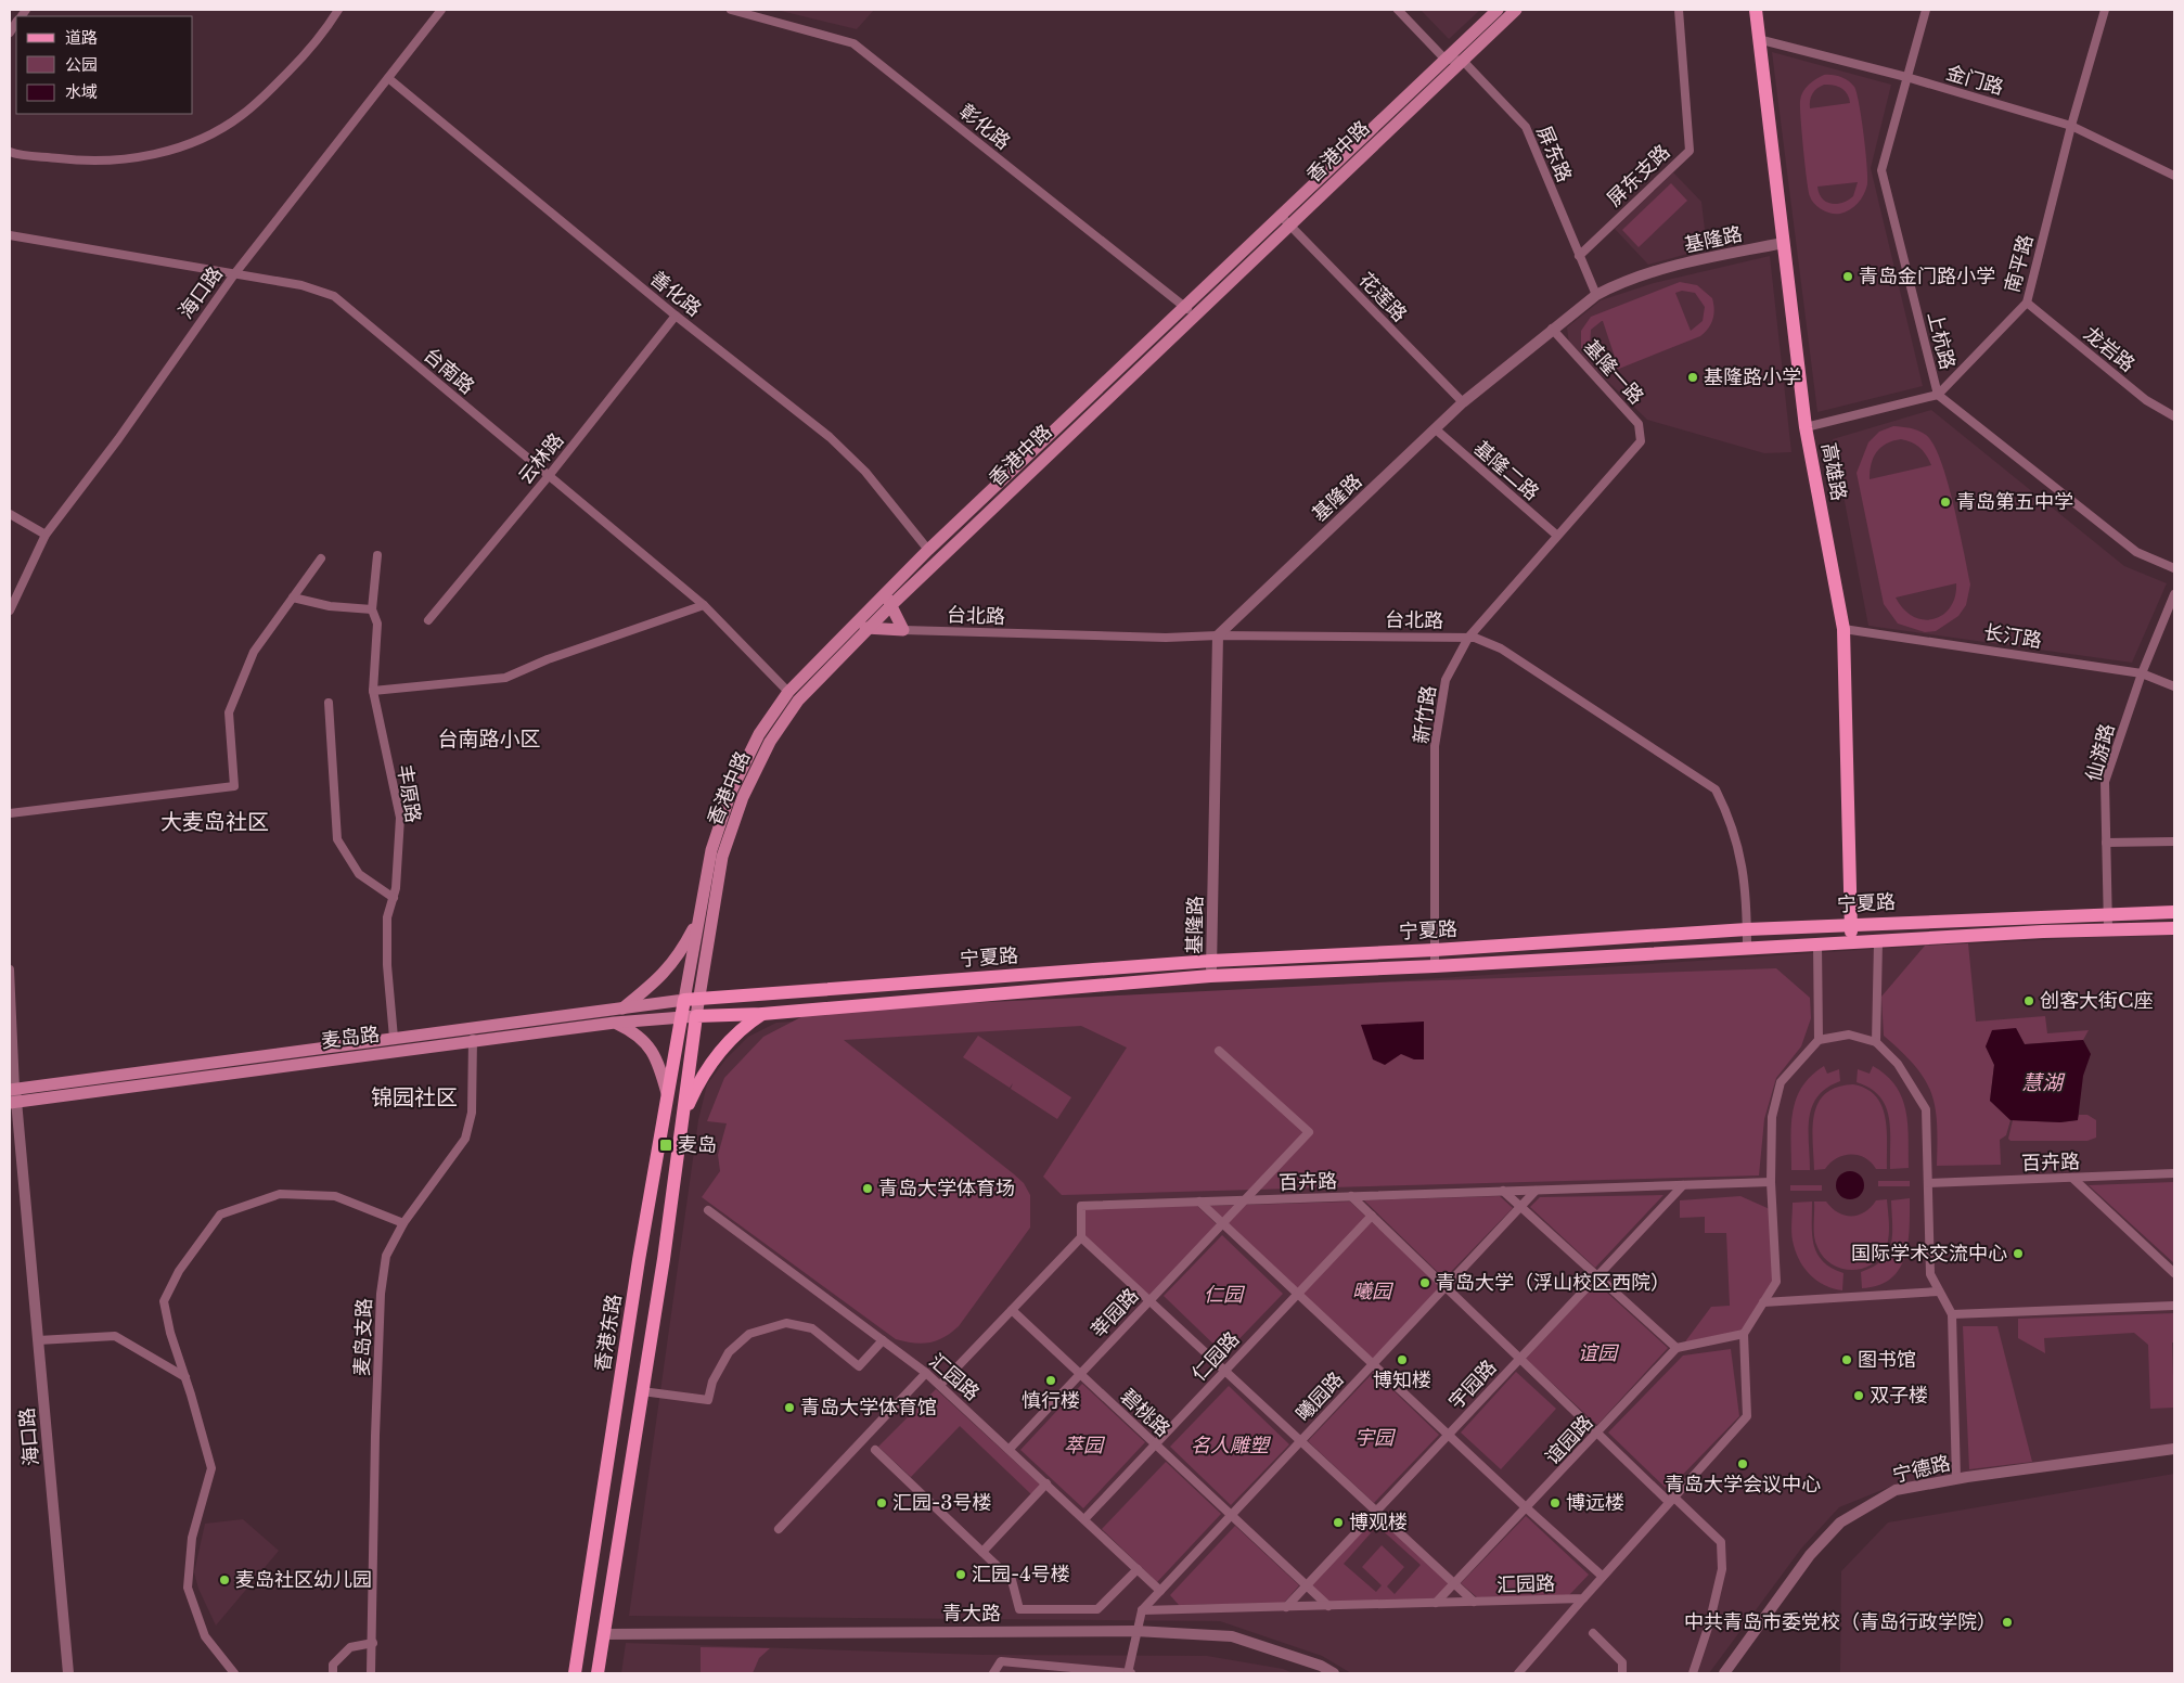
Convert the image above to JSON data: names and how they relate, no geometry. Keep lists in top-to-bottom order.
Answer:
{
  "streets": {
    "main road": [
      "香港中路",
      "高雄路",
      "宁夏路",
      "麦岛路",
      "香港东路"
    ],
    "street": [
      "金门路",
      "彰化路",
      "屏东路",
      "屏东支路",
      "基隆路",
      "南平路",
      "海口路",
      "善化路",
      "花莲路",
      "上杭路",
      "龙岩路",
      "台南路",
      "基隆一路",
      "云林路",
      "基隆二路",
      "台北路",
      "长汀路",
      "新竹路",
      "仙游路",
      "丰原路",
      "百卉路",
      "麦岛支路",
      "仁园路",
      "汇园路",
      "宇园路",
      "曦园路",
      "碧桃路",
      "谊园路",
      "宁德路",
      "青大路"
    ]
  },
  "crossings": [
    ["金门路", "南平路"],
    ["金门路", "上杭路"],
    ["金门路", "高雄路"],
    ["彰化路", "香港中路"],
    ["香港中路", "屏东路"],
    ["香港中路", "善化路"],
    ["香港中路", "花莲路"],
    ["香港中路", "台南路"],
    ["香港中路", "宁夏路"],
    ["香港中路", "麦岛路"],
    ["香港中路", "香港东路"],
    ["屏东路", "屏东支路"],
    ["屏东路", "基隆路"],
    ["基隆路", "花莲路"],
    ["基隆路", "基隆一路"],
    ["基隆路", "基隆二路"],
    ["基隆路", "高雄路"],
    ["基隆路", "台北路"],
    ["基隆路", "宁夏路"],
    ["南平路", "上杭路"],
    ["南平路", "龙岩路"],
    ["海口路", "善化路"],
    ["海口路", "台南路"],
    ["海口路", "麦岛路"],
    ["善化路", "云林路"],
    ["台南路", "云林路"],
    ["基隆一路", "新竹路"],
    ["基隆二路", "新竹路"],
    ["高雄路", "长汀路"],
    ["高雄路", "宁夏路"],
    ["台北路", "新竹路"],
    ["台北路", "宁夏路"],
    ["长汀路", "仙游路"],
    ["新竹路", "宁夏路"],
    ["仙游路", "宁夏路"],
    ["丰原路", "麦岛路"],
    ["宁夏路", "麦岛路"],
    ["宁夏路", "香港东路"],
    ["麦岛路", "香港东路"],
    ["麦岛路", "麦岛支路"],
    ["百卉路", "宇园路"],
    ["百卉路", "曦园路"],
    ["仁园路", "汇园路"],
    ["仁园路", "碧桃路"],
    ["汇园路", "宇园路"],
    ["汇园路", "曦园路"],
    ["汇园路", "碧桃路"],
    ["汇园路", "谊园路"],
    ["宇园路", "碧桃路"],
    ["曦园路", "碧桃路"],
    ["曦园路", "青大路"]
  ],
  "districts": ["台南路小区", "大麦岛社区", "锦园社区"],
  "water": ["慧湖"],
  "parks": [
    "曦园",
    "仁园",
    "谊园",
    "宇园",
    "萃园",
    "名人雕塑"
  ],
  "places": {
    "other": [
      "青岛金门路小学",
      "基隆路小学",
      "青岛第五中学",
      "创客大街C座",
      "青岛大学体育场",
      "国际学术交流中心",
      "青岛大学（浮山校区西院）",
      "博知楼",
      "图书馆",
      "慎行楼",
      "双子楼",
      "青岛大学体育馆",
      "青岛大学会议中心",
      "汇园-3号楼",
      "博远楼",
      "博观楼",
      "汇园-4号楼",
      "麦岛社区幼儿园",
      "中共青岛市委党校（青岛行政学院）"
    ],
    "transit": ["麦岛"]
  },
  "legend": ["道路", "公园", "水域"]
}
